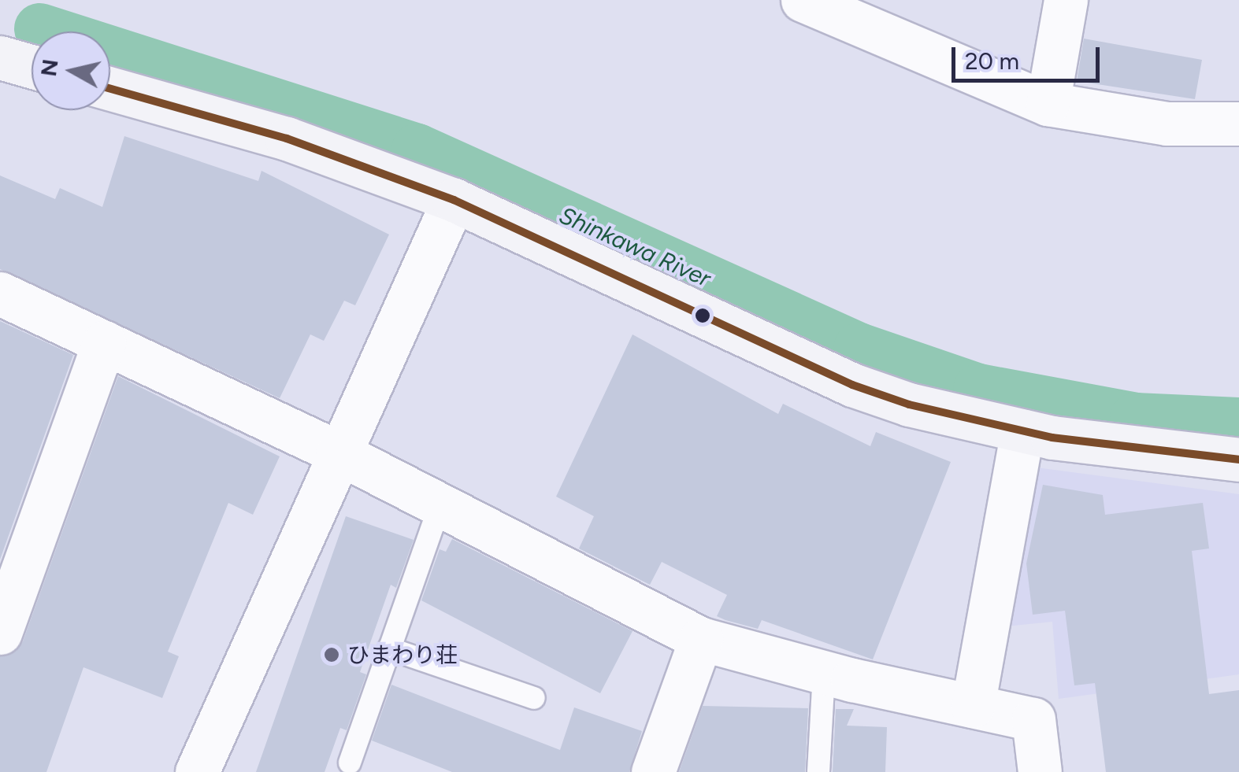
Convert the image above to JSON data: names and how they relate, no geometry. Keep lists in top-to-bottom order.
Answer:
{
  "water": ["Shinkawa River"],
  "places": ["ひまわり荘"],
  "scale_bar": "20 m",
  "north": "left"
}
